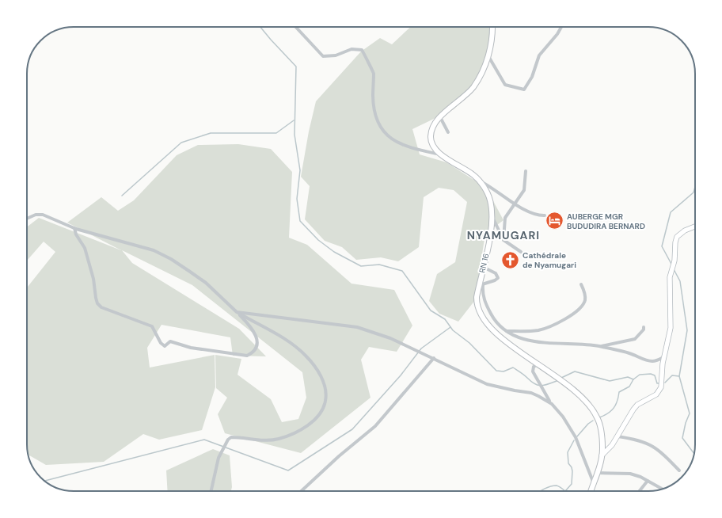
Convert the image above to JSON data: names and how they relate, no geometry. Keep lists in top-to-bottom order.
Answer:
{
  "streets": {
    "main road": ["RN 16"]
  },
  "districts": ["NYAMUGARI"],
  "places": {
    "hotel": ["AUBERGE MGR BUDUDIRA BERNARD"],
    "church": ["Cathédrale de Nyamugari"]
  }
}
